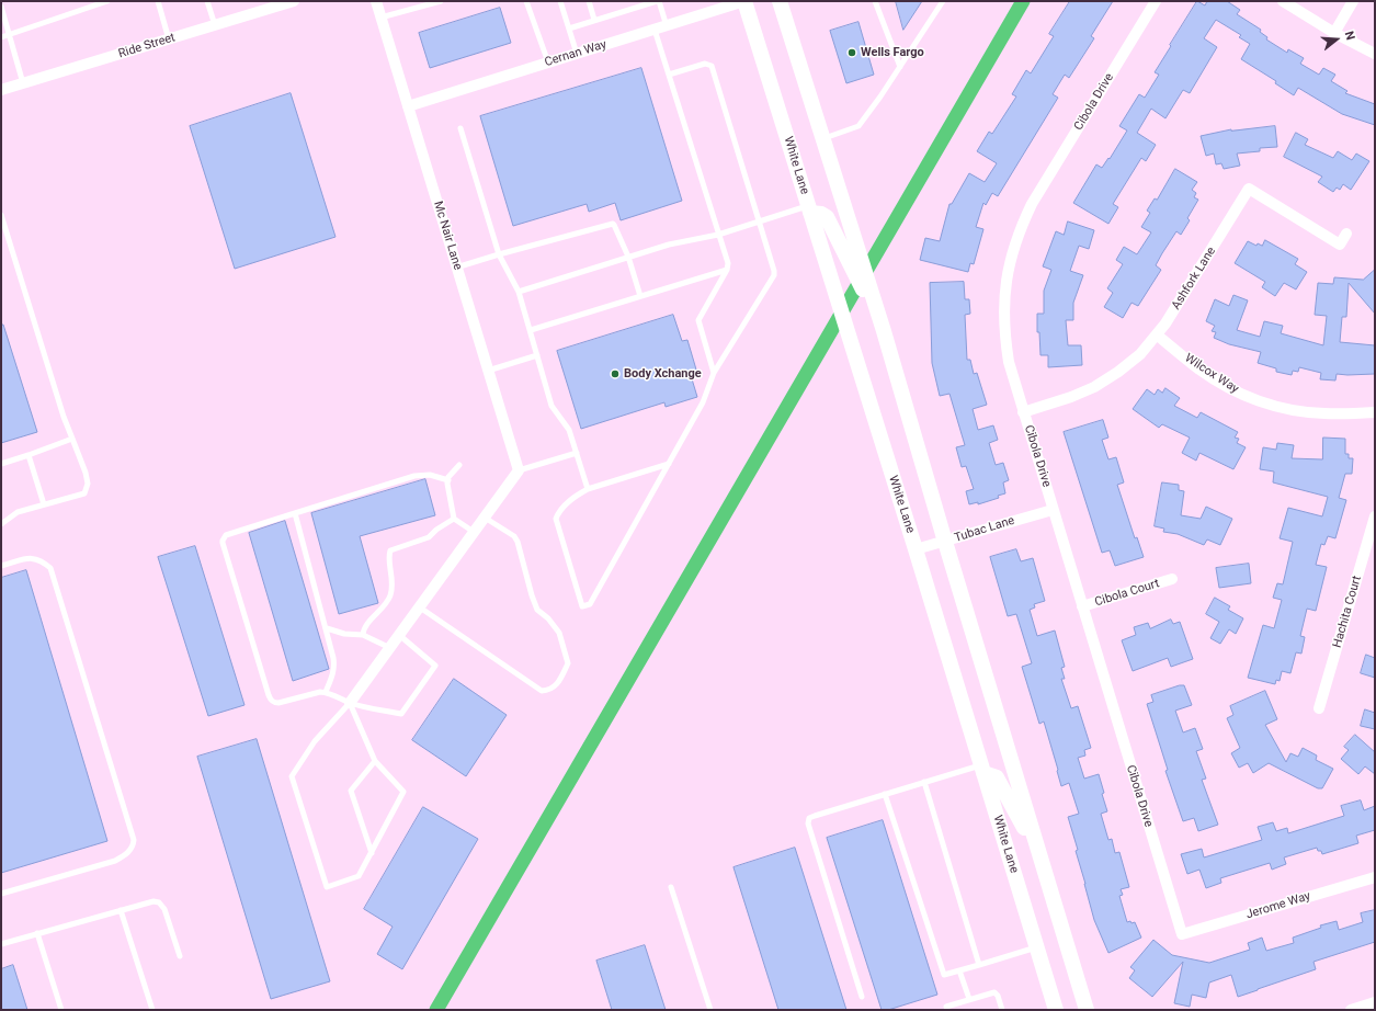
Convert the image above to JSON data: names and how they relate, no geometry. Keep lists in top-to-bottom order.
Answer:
{
  "streets": {
    "main road": ["White Lane"],
    "street": [
      "Ride Street",
      "Cernan Way",
      "Cibola Drive",
      "Mc Nair Lane",
      "Ashfork Lane",
      "Wilcox Way",
      "Tubac Lane",
      "Cibola Court",
      "Hachita Court",
      "Jerome Way"
    ]
  },
  "crossings": [
    ["Cernan Way", "White Lane"],
    ["Cernan Way", "Mc Nair Lane"],
    ["Cibola Drive", "Ashfork Lane"],
    ["Cibola Drive", "Tubac Lane"],
    ["Cibola Drive", "Cibola Court"],
    ["Cibola Drive", "Jerome Way"],
    ["White Lane", "Tubac Lane"],
    ["Ashfork Lane", "Wilcox Way"]
  ],
  "places": ["Wells Fargo", "Body Xchange"],
  "north": "right"
}
